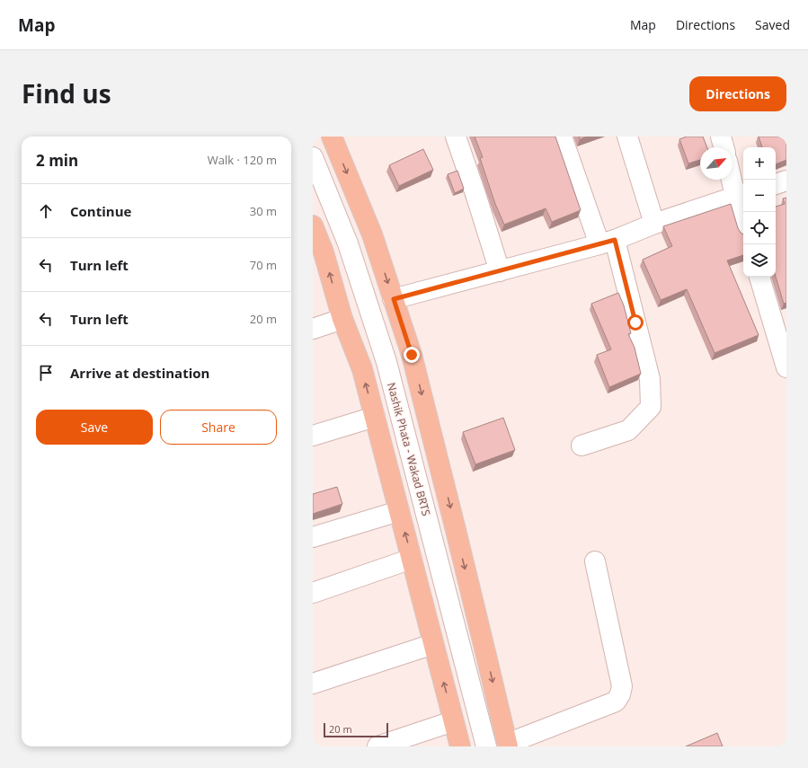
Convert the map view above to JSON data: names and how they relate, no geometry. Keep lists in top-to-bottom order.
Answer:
{
  "streets": {
    "street": ["Nashik Phata - Wakad BRTS"]
  },
  "scale_bar": "20 m",
  "north": "top right",
  "page": {
    "header": "Map",
    "nav": ["Map", "Directions", "Saved"],
    "title": "Find us",
    "buttons": [
      "Directions",
      ["Save", "Share"]
    ],
    "heading": ["2 min", "Walk · 120 m"],
    "map_buttons": ["+", "−"],
    "list": [
      ["Continue", "30 m"],
      ["Turn left", "70 m"],
      ["Turn left", "20 m"],
      "Arrive at destination"
    ],
    "scale": "20 m"
  }
}
